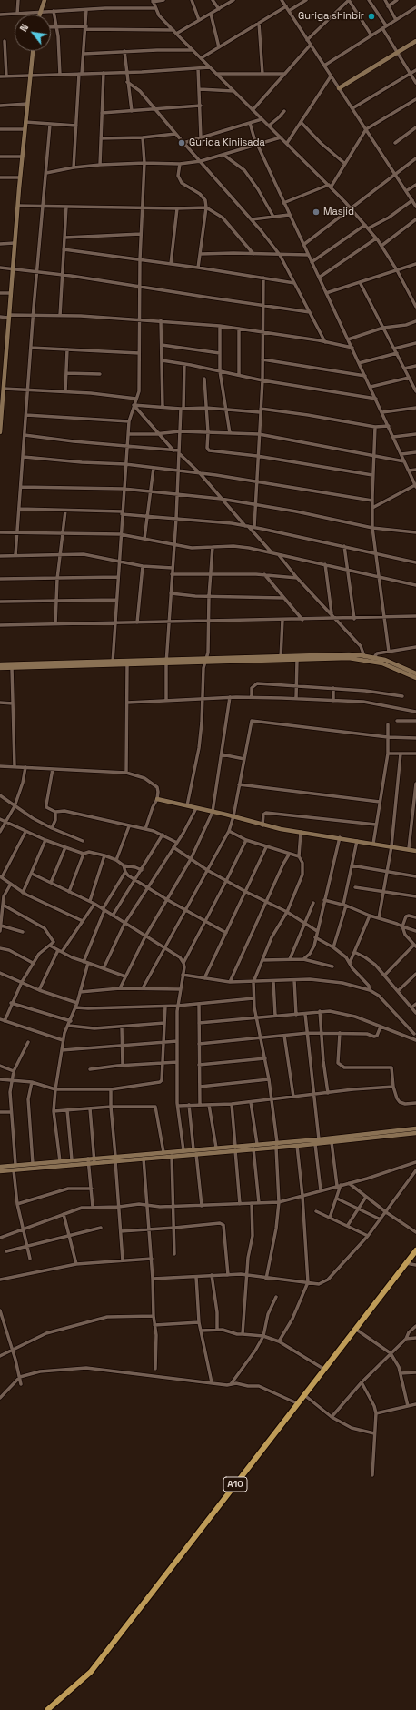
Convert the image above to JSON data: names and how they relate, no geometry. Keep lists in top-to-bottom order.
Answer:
{
  "streets": {
    "highway": ["A10"]
  },
  "places": ["Guriga shinbir", "Guriga Kiniisada", "Masjid"],
  "north": "top left"
}
